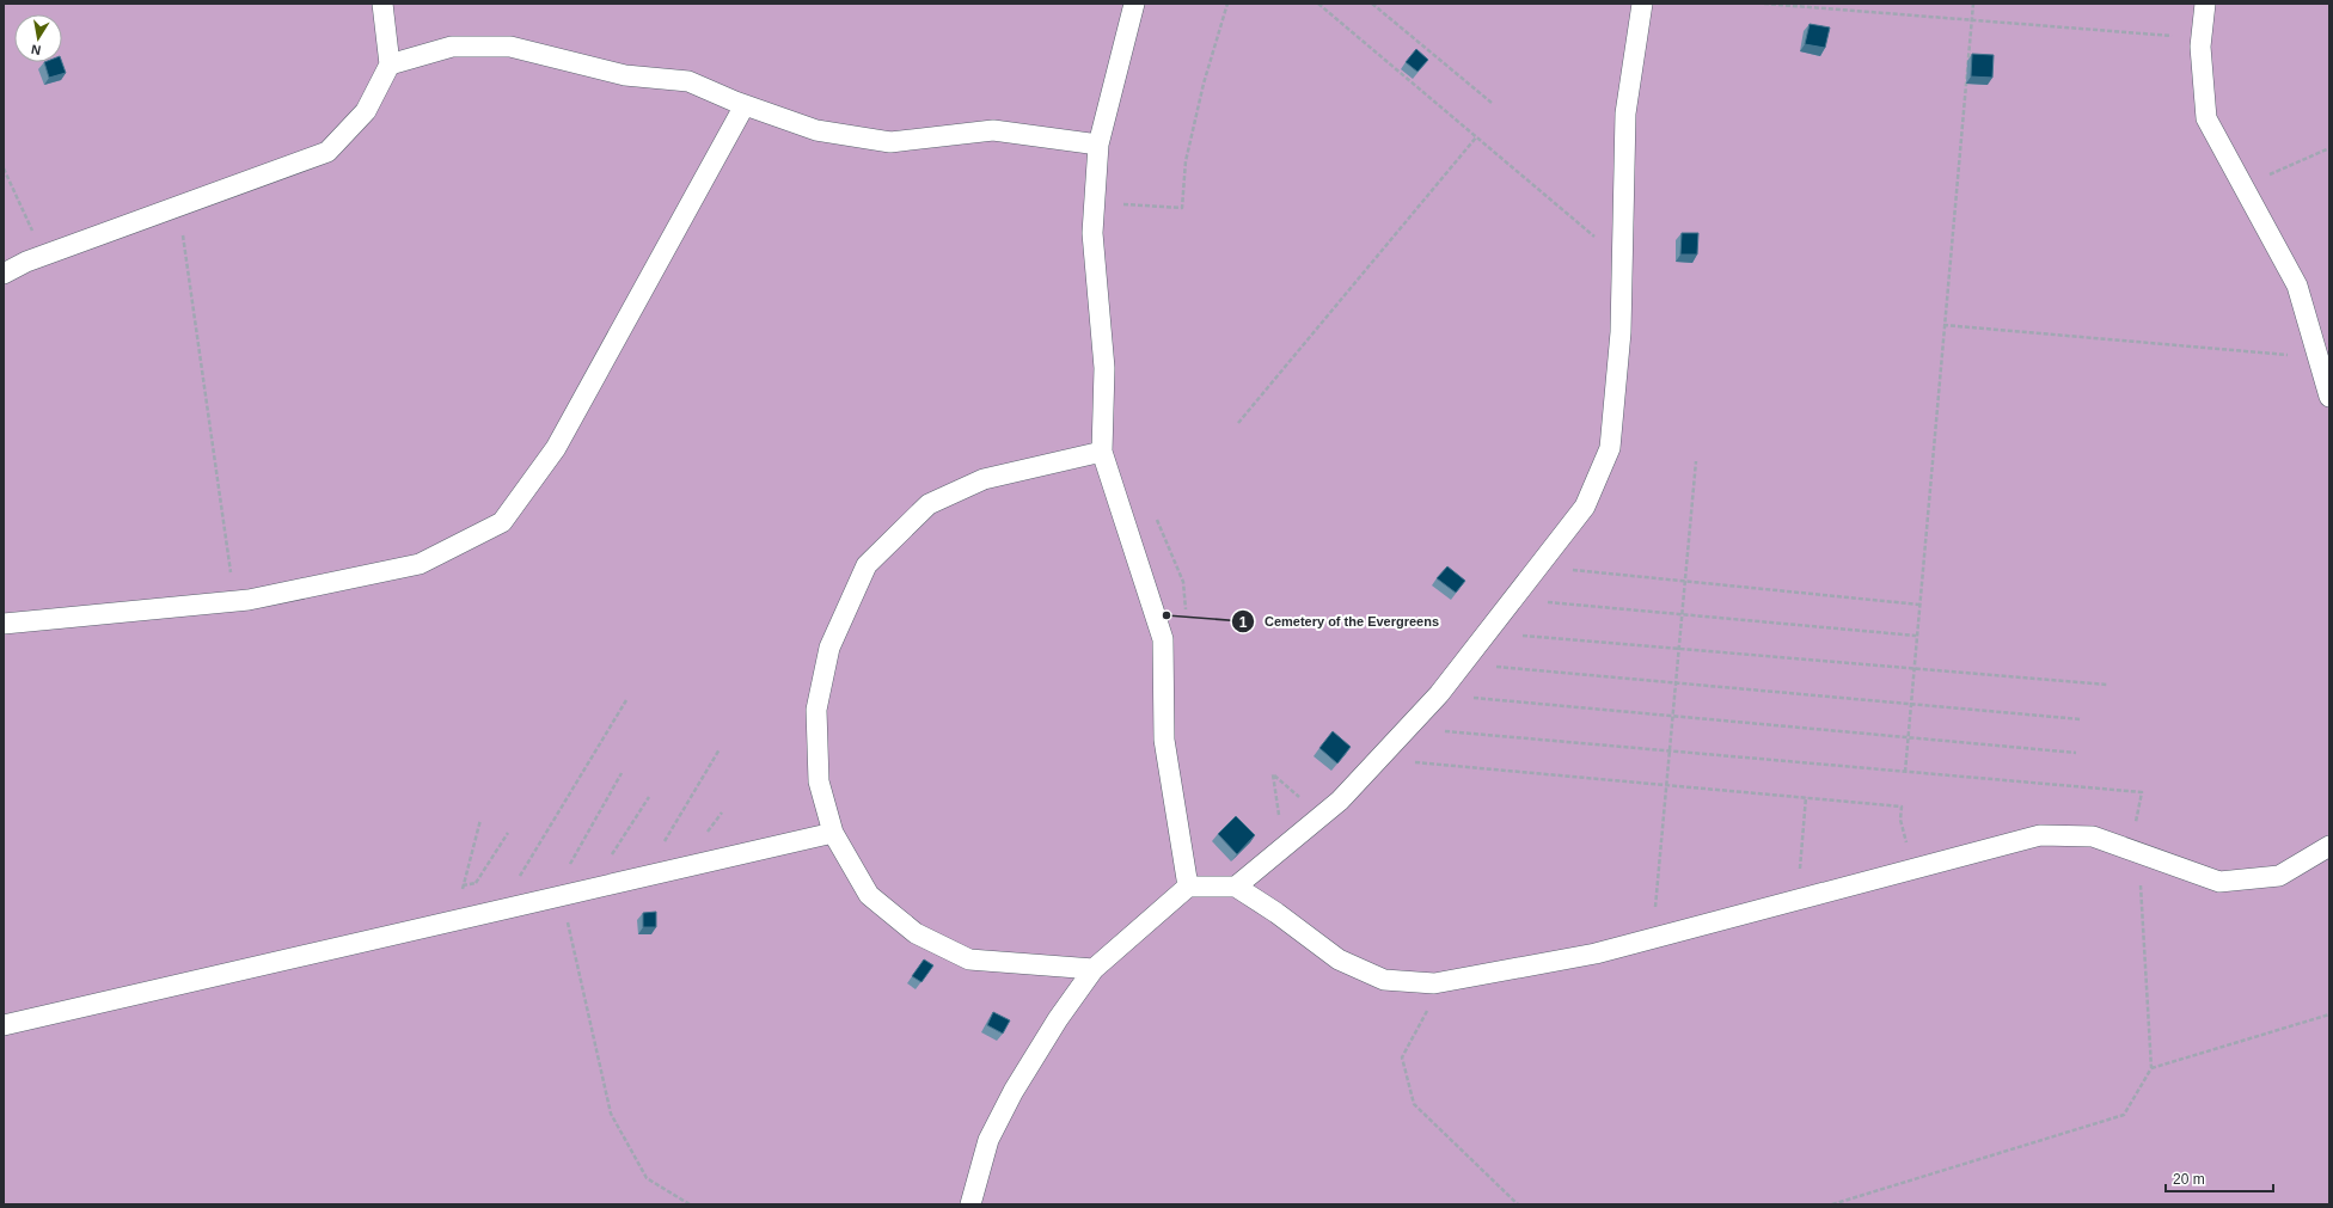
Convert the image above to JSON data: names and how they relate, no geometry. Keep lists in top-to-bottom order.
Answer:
{
  "places": ["Cemetery of the Evergreens"],
  "scale_bar": "20 m",
  "north": "bottom"
}
